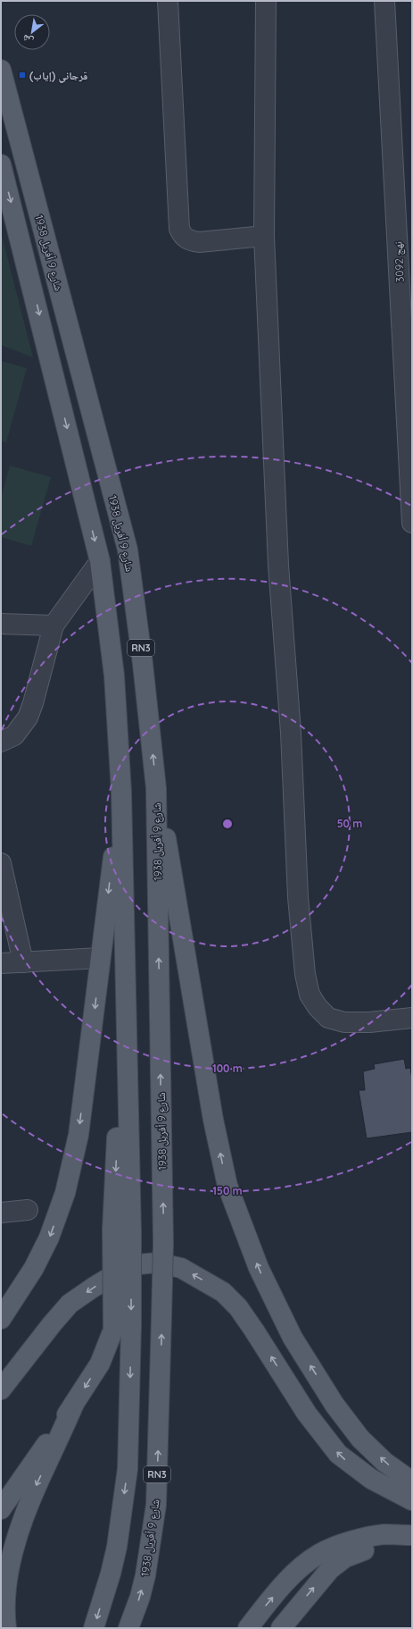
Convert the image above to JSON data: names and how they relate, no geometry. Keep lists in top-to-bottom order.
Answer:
{
  "streets": {
    "main road": ["شارع 9 أفريل 1938", "RN3"],
    "street": ["نهج 3092"]
  },
  "places": {
    "transit": ["قرجاني (إياب)"]
  },
  "north": "bottom left",
  "rings": ["50 m", "100 m", "150 m"]
}
